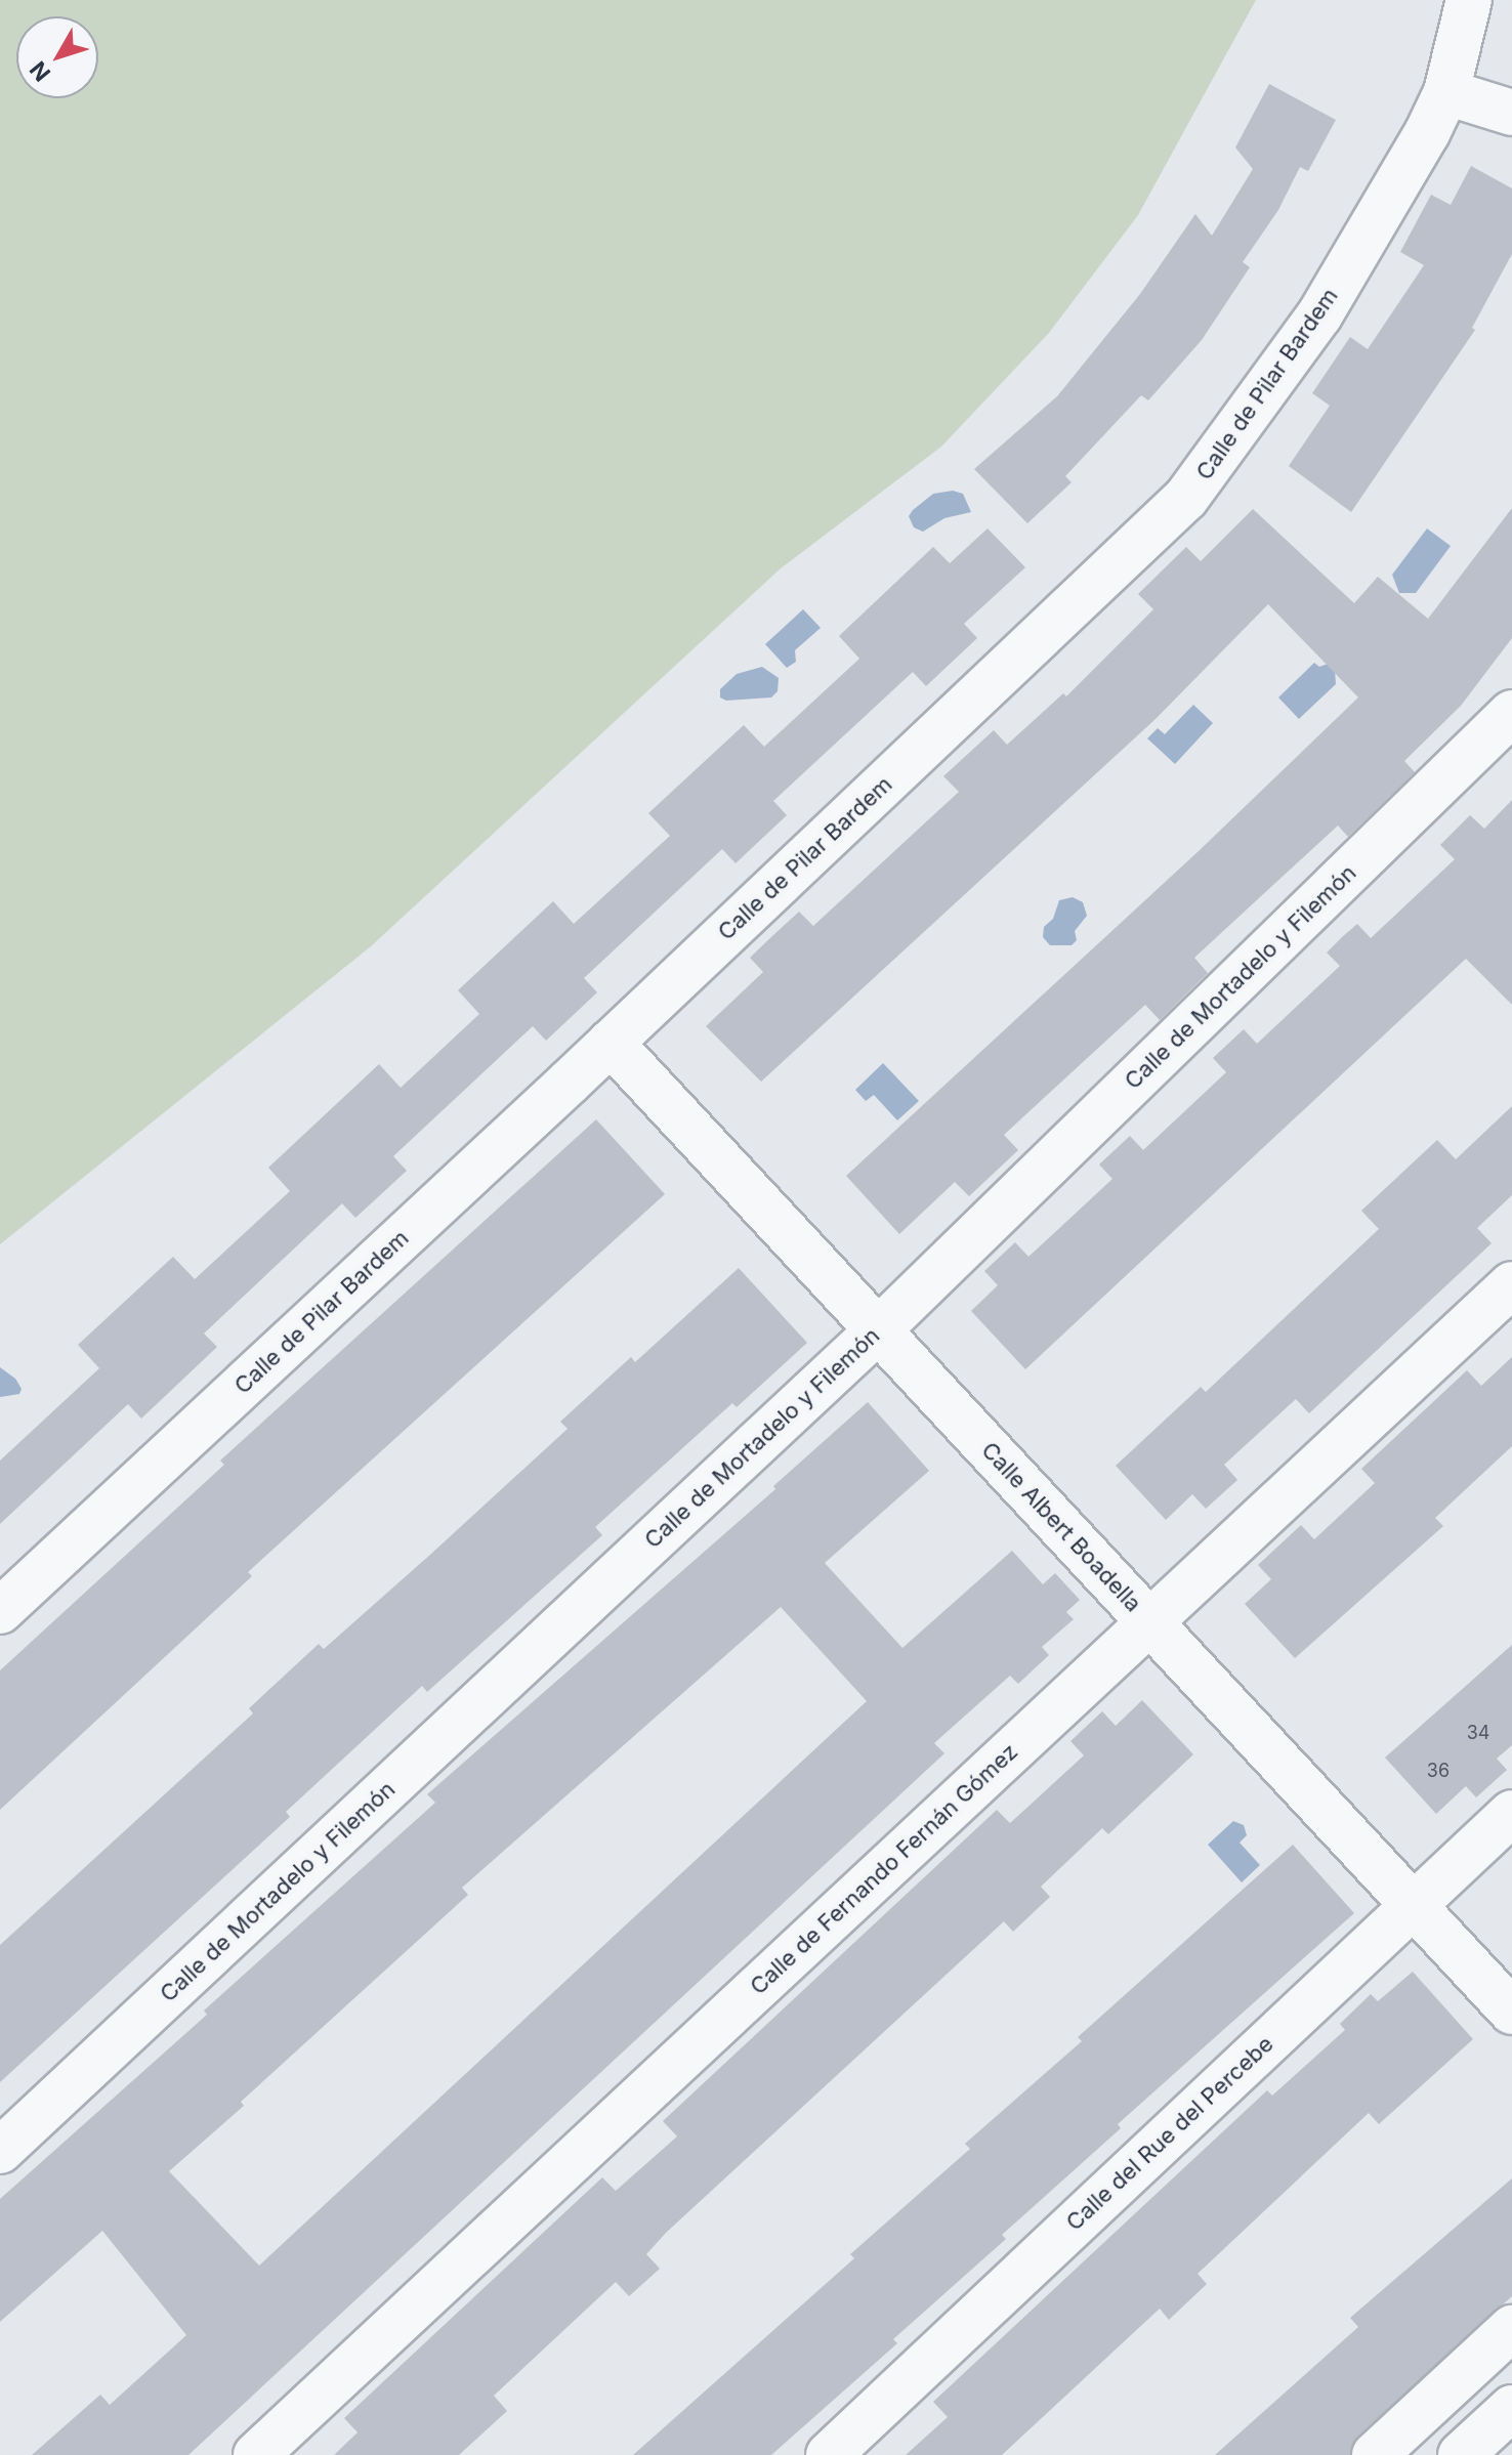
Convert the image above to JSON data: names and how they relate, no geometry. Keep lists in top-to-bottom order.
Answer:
{
  "streets": {
    "street": [
      "Calle de Pilar Bardem",
      "Calle de Mortadelo y Filemón",
      "Calle Albert Boadella",
      "Calle de Fernando Fernán Gómez",
      "Calle del Rue del Percebe"
    ]
  },
  "crossings": [
    ["Calle de Pilar Bardem", "Calle Albert Boadella"],
    ["Calle de Mortadelo y Filemón", "Calle Albert Boadella"],
    ["Calle Albert Boadella", "Calle de Fernando Fernán Gómez"],
    ["Calle Albert Boadella", "Calle del Rue del Percebe"]
  ],
  "house_numbers": ["34", "36"],
  "north": "bottom left"
}
